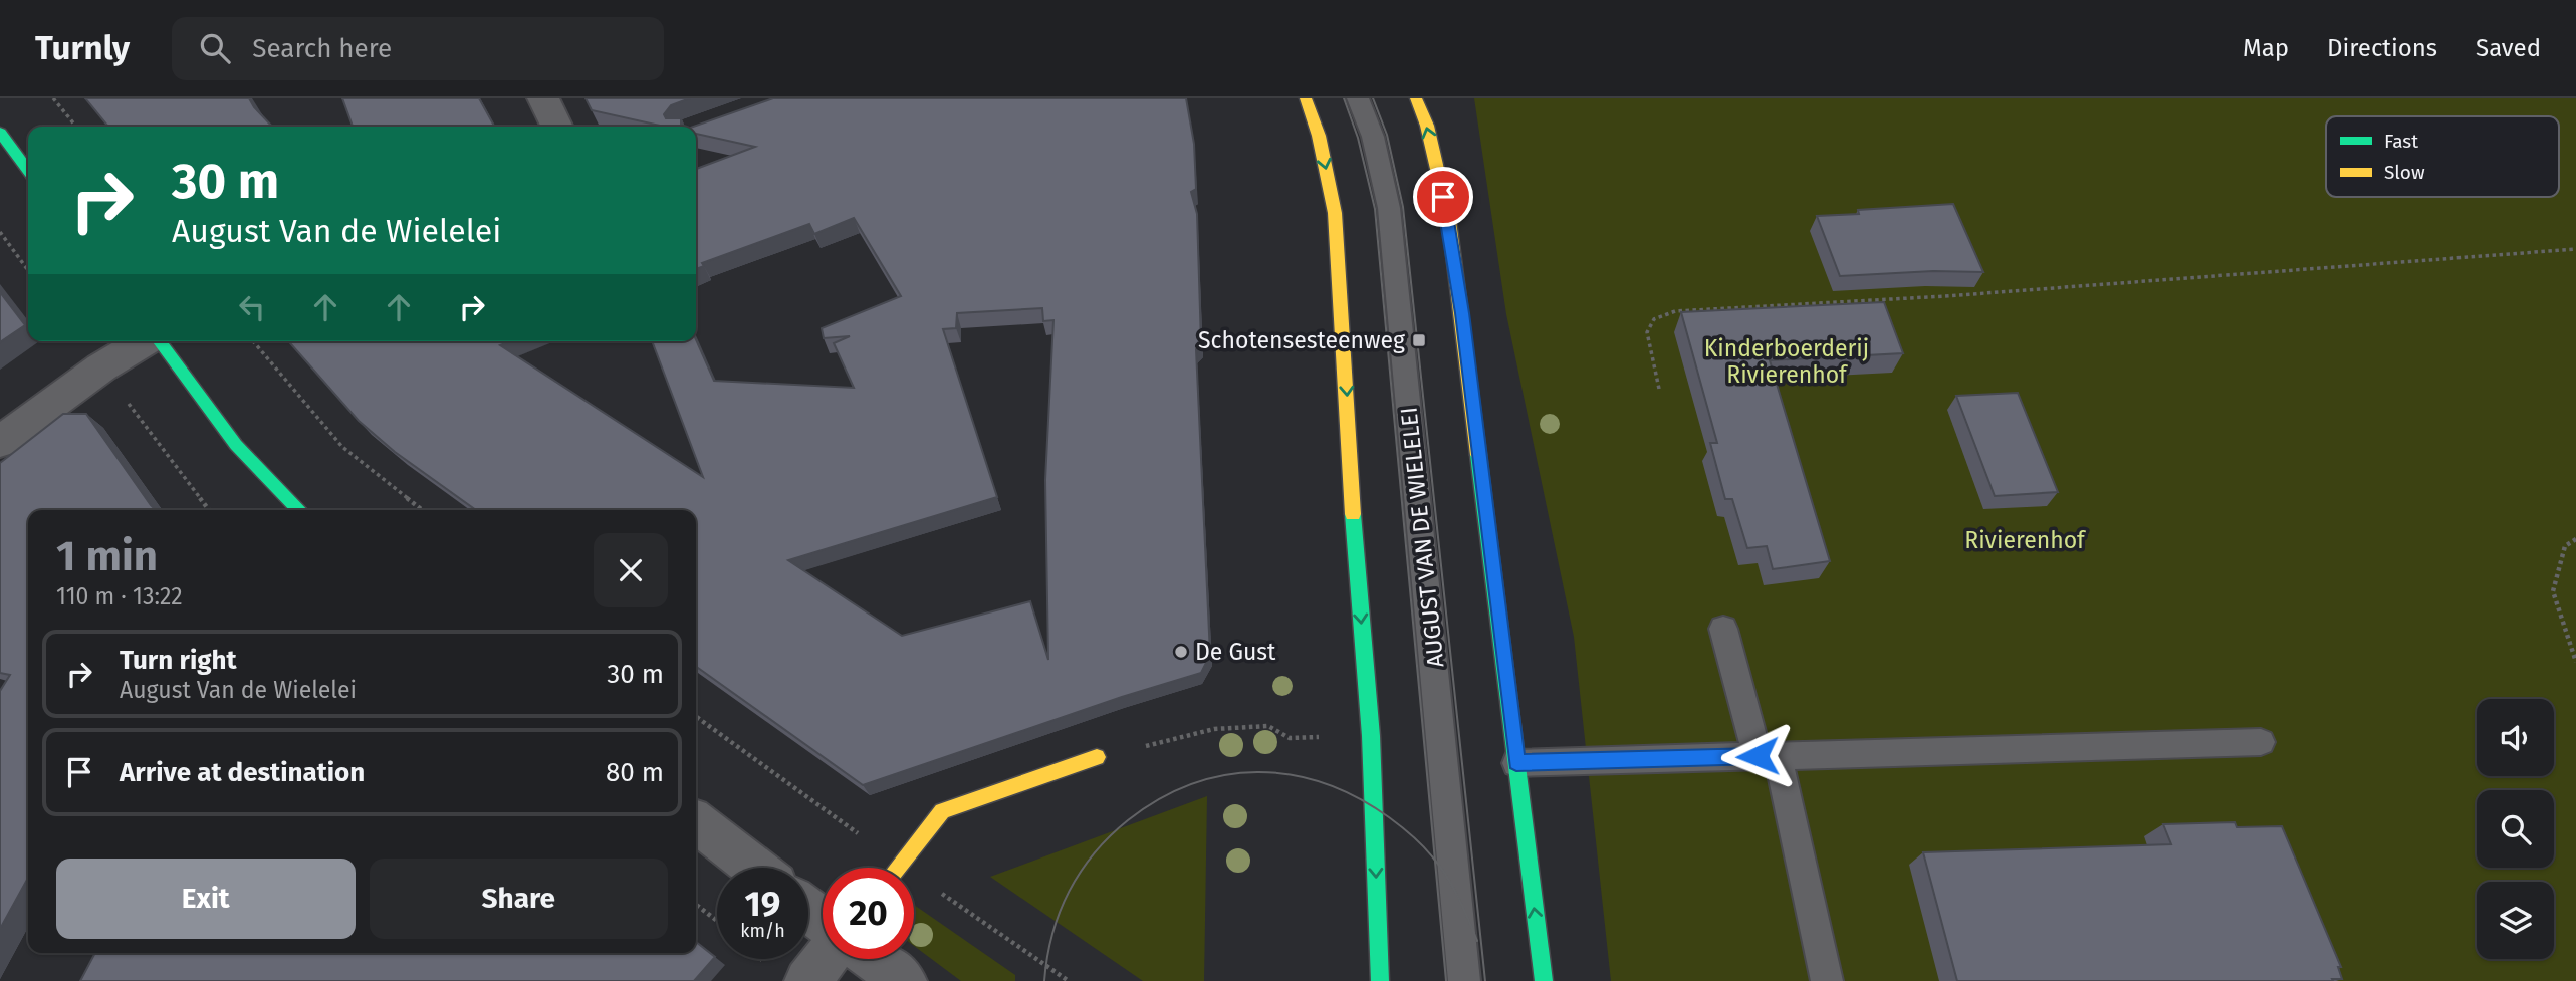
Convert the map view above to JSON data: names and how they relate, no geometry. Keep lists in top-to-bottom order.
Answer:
{
  "streets": {
    "lane": ["AUGUST VAN DE WIELELEI"]
  },
  "parks": ["Kinderboerderij Rivierenhof", "Rivierenhof"],
  "places": {
    "transit": ["Schotensesteenweg"],
    "other": ["De Gust"]
  },
  "legend": ["Fast", "Slow"],
  "page": {
    "header": "Turnly",
    "search": "Search here",
    "nav": ["Map", "Directions", "Saved"],
    "turn": ["30 m", "August Van de Wielelei"],
    "heading": ["1 min", "110 m · 13:22"],
    "list": [
      {
        "name": "Turn right",
        "note": "August Van de Wielelei",
        "value": "30 m"
      },
      {
        "name": "Arrive at destination",
        "value": "80 m"
      }
    ],
    "buttons": ["Exit", "Share"],
    "speed": "19 km/h",
    "limit": "20"
  }
}
